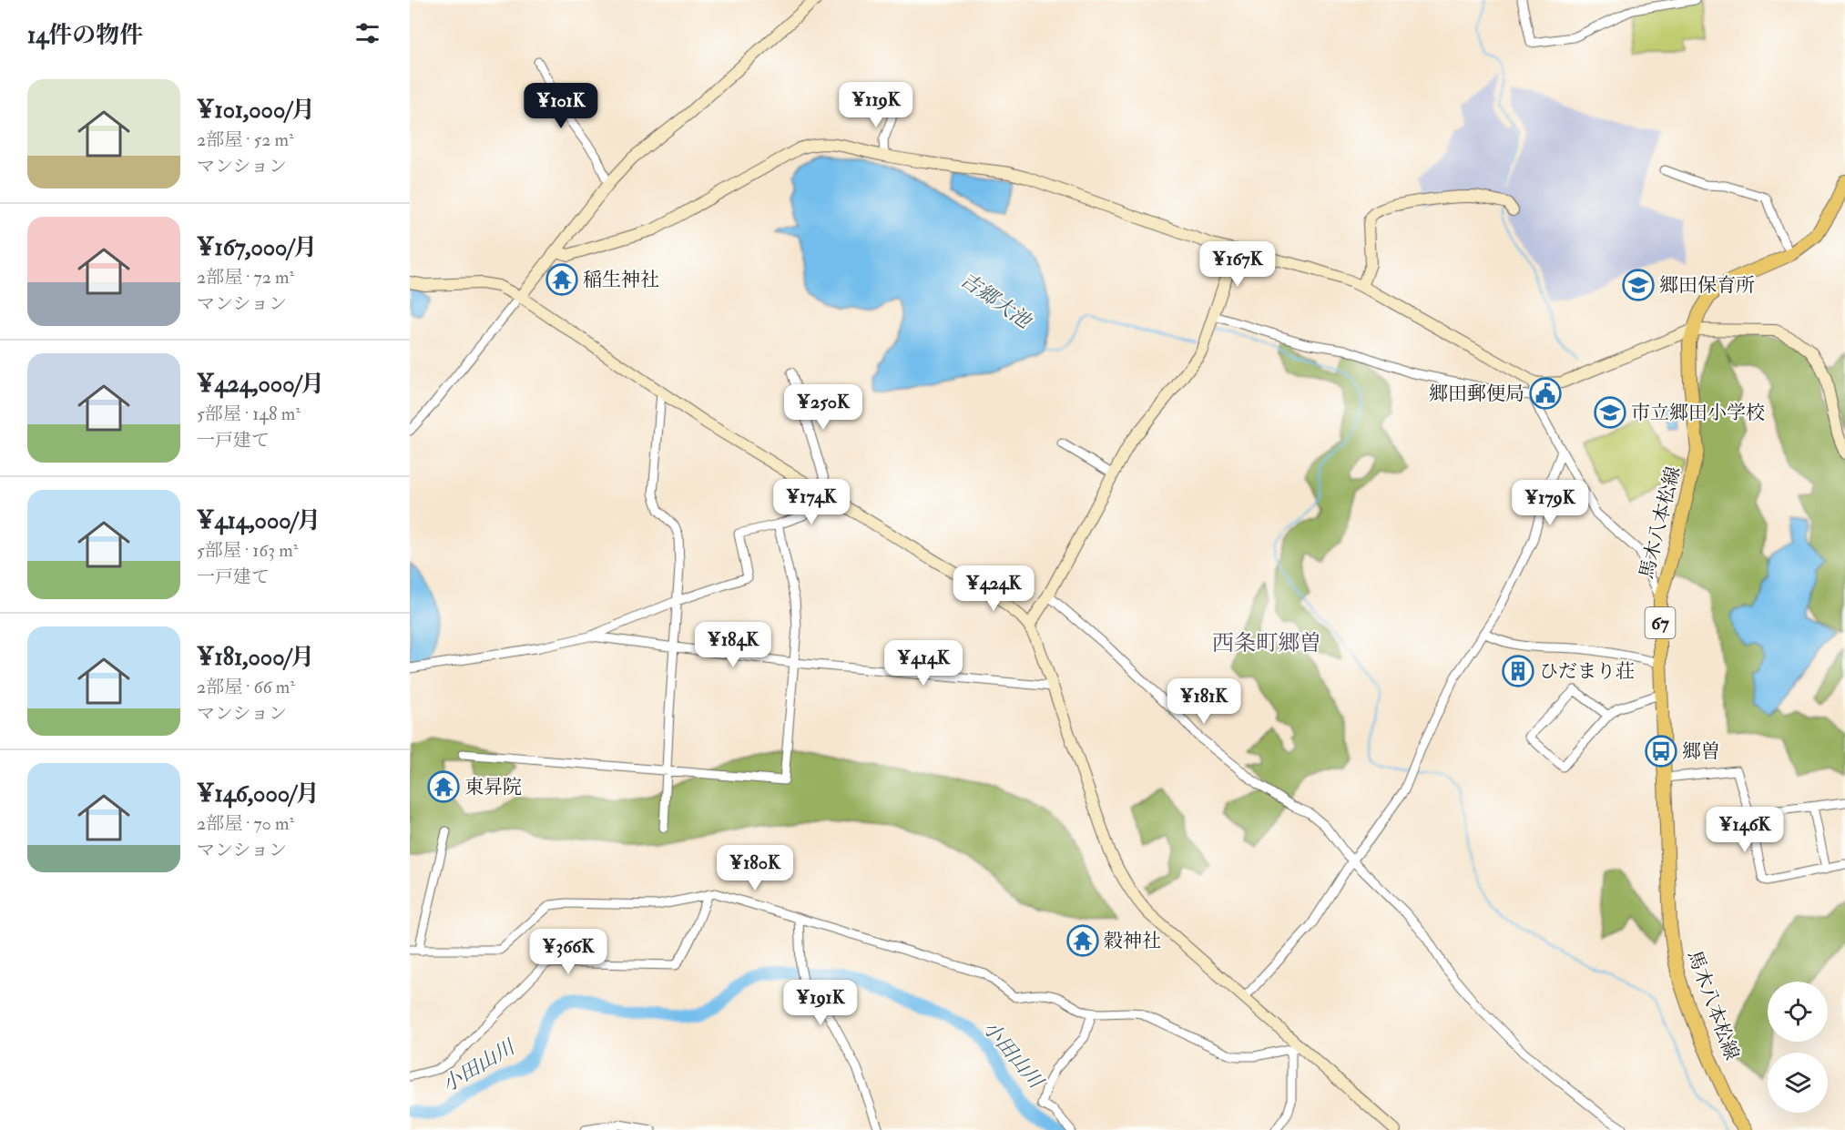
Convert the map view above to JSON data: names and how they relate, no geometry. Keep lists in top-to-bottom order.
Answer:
{
  "streets": {
    "main road": ["馬木八本松線", "67"]
  },
  "districts": ["西条町郷曽"],
  "water": ["吉郷大池", "小田山川"],
  "places": {
    "temple": ["稲生神社", "東昇院", "穀神社"],
    "school or university": ["郷田保育所", "市立郷田小学校"],
    "public building": ["郷田郵便局"],
    "building": ["ひだまり荘"],
    "bus stop": ["郷曽"]
  },
  "page": {
    "heading": "14件の物件",
    "list": [
      {
        "name": "¥101,000/月",
        "note": "2部屋 · 52 m² · マンション"
      },
      {
        "name": "¥167,000/月",
        "note": "2部屋 · 72 m² · マンション"
      },
      {
        "name": "¥424,000/月",
        "note": "5部屋 · 148 m² · 一戸建て"
      },
      {
        "name": "¥414,000/月",
        "note": "5部屋 · 163 m² · 一戸建て"
      },
      {
        "name": "¥181,000/月",
        "note": "2部屋 · 66 m² · マンション"
      },
      {
        "name": "¥146,000/月",
        "note": "2部屋 · 70 m² · マンション"
      }
    ],
    "price": [
      "¥119K",
      "¥101K",
      "¥167K",
      "¥250K",
      "¥174K",
      "¥179K",
      "¥424K",
      "¥184K",
      "¥414K",
      "¥181K",
      "¥146K",
      "¥180K",
      "¥366K",
      "¥191K"
    ]
  }
}
